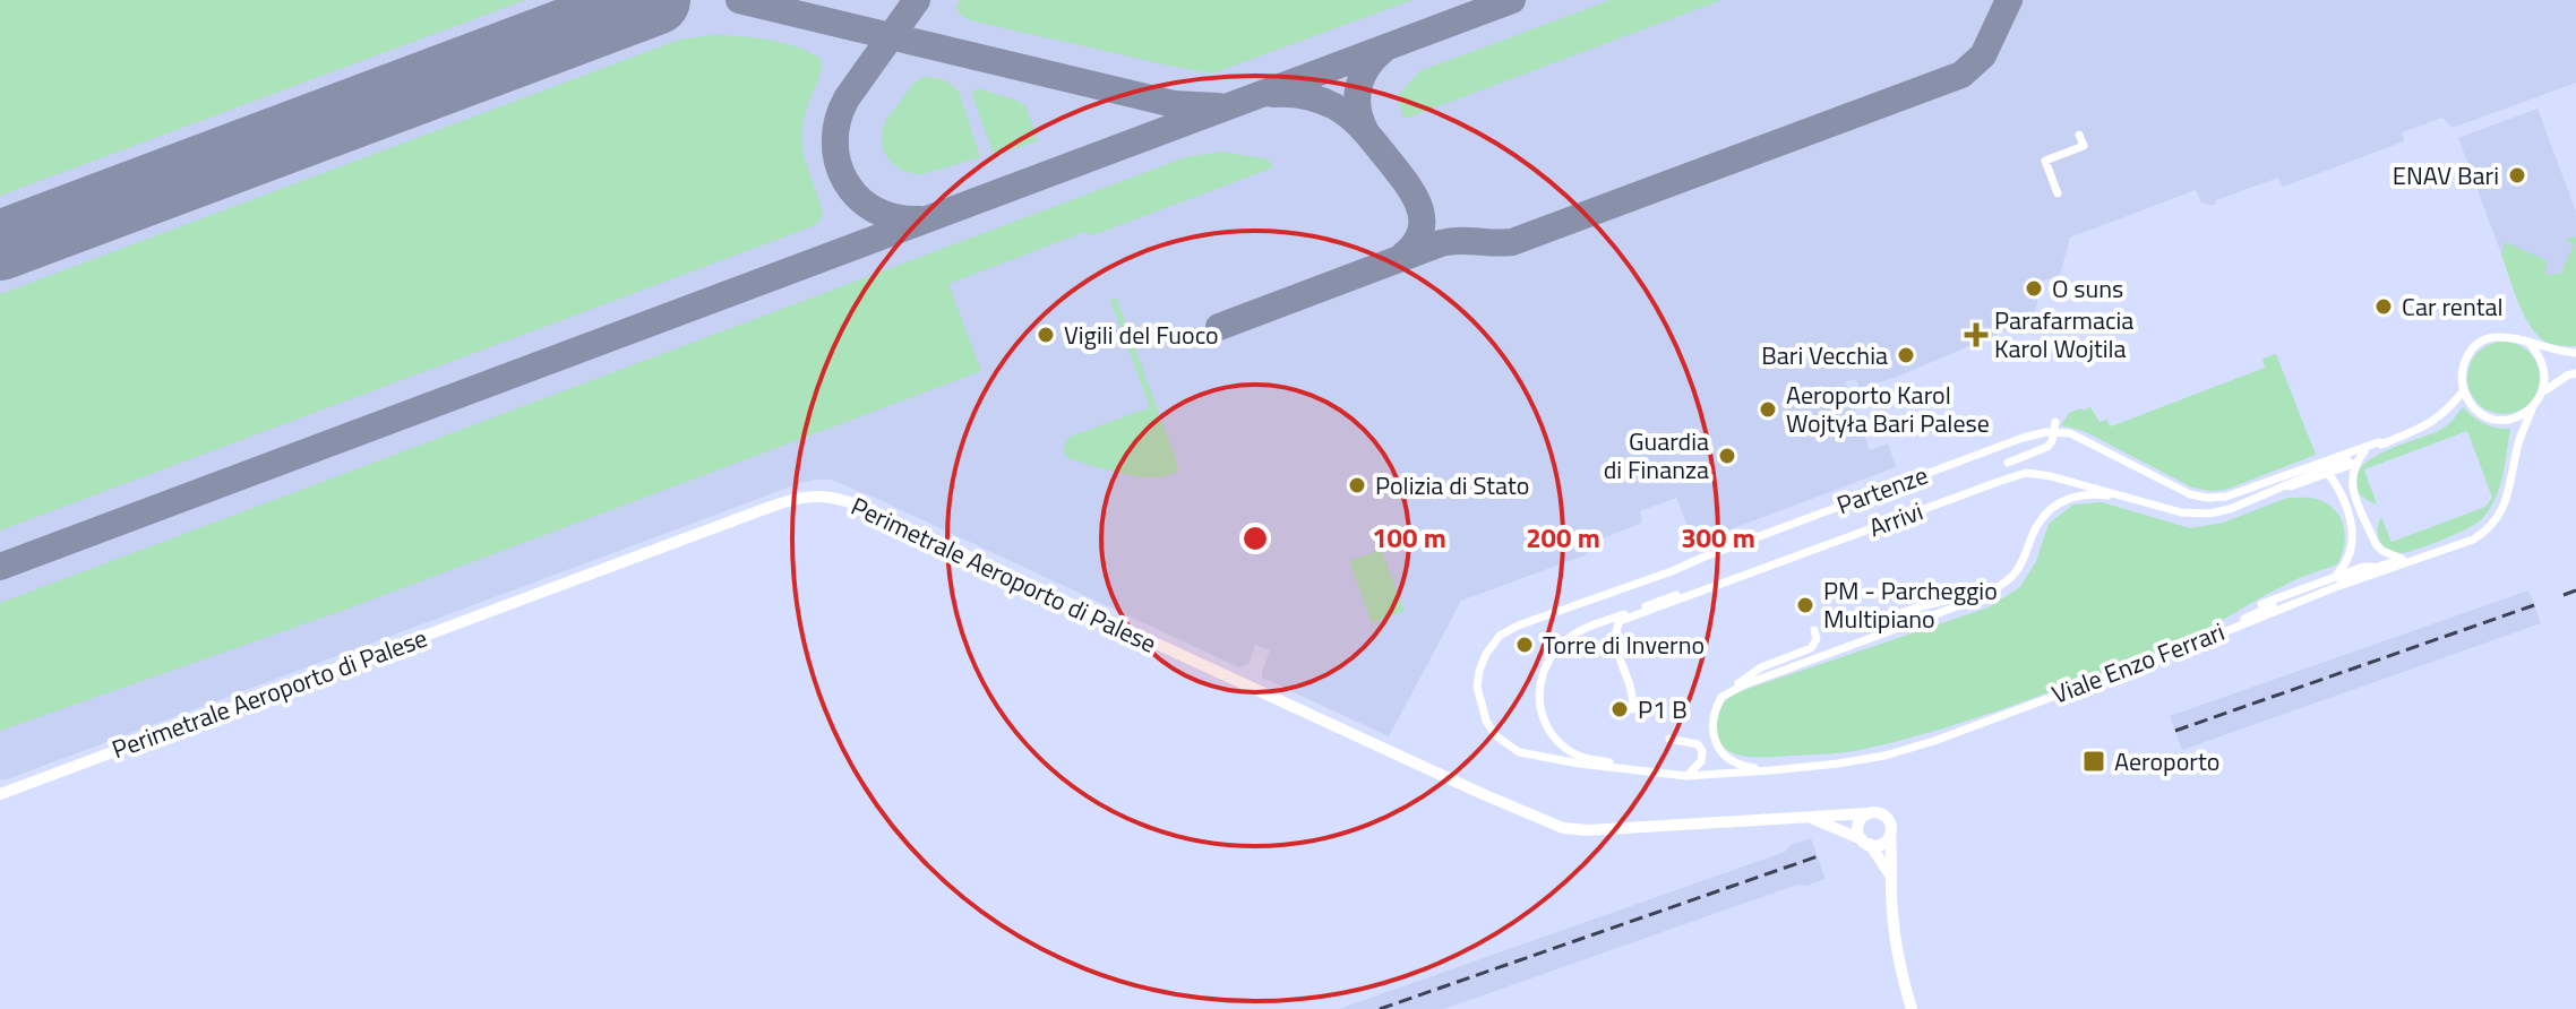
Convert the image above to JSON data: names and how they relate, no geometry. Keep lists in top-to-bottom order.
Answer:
{
  "streets": {
    "street": [
      "Partenze",
      "Arrivi",
      "Perimetrale Aeroporto di Palese",
      "Viale Enzo Ferrari"
    ]
  },
  "crossings": [
    ["Partenze", "Viale Enzo Ferrari"]
  ],
  "places": {
    "other": [
      "ENAV Bari",
      "O suns",
      "Car rental",
      "Vigili del Fuoco",
      "Bari Vecchia",
      "Aeroporto Karol Wojtyła Bari Palese",
      "Guardia di Finanza",
      "Polizia di Stato",
      "PM - Parcheggio Multipiano",
      "Torre di Inverno",
      "P1 B"
    ],
    "health": ["Parafarmacia Karol Wojtila"],
    "transit": ["Aeroporto"]
  },
  "rings": ["100 m", "200 m", "300 m"]
}
